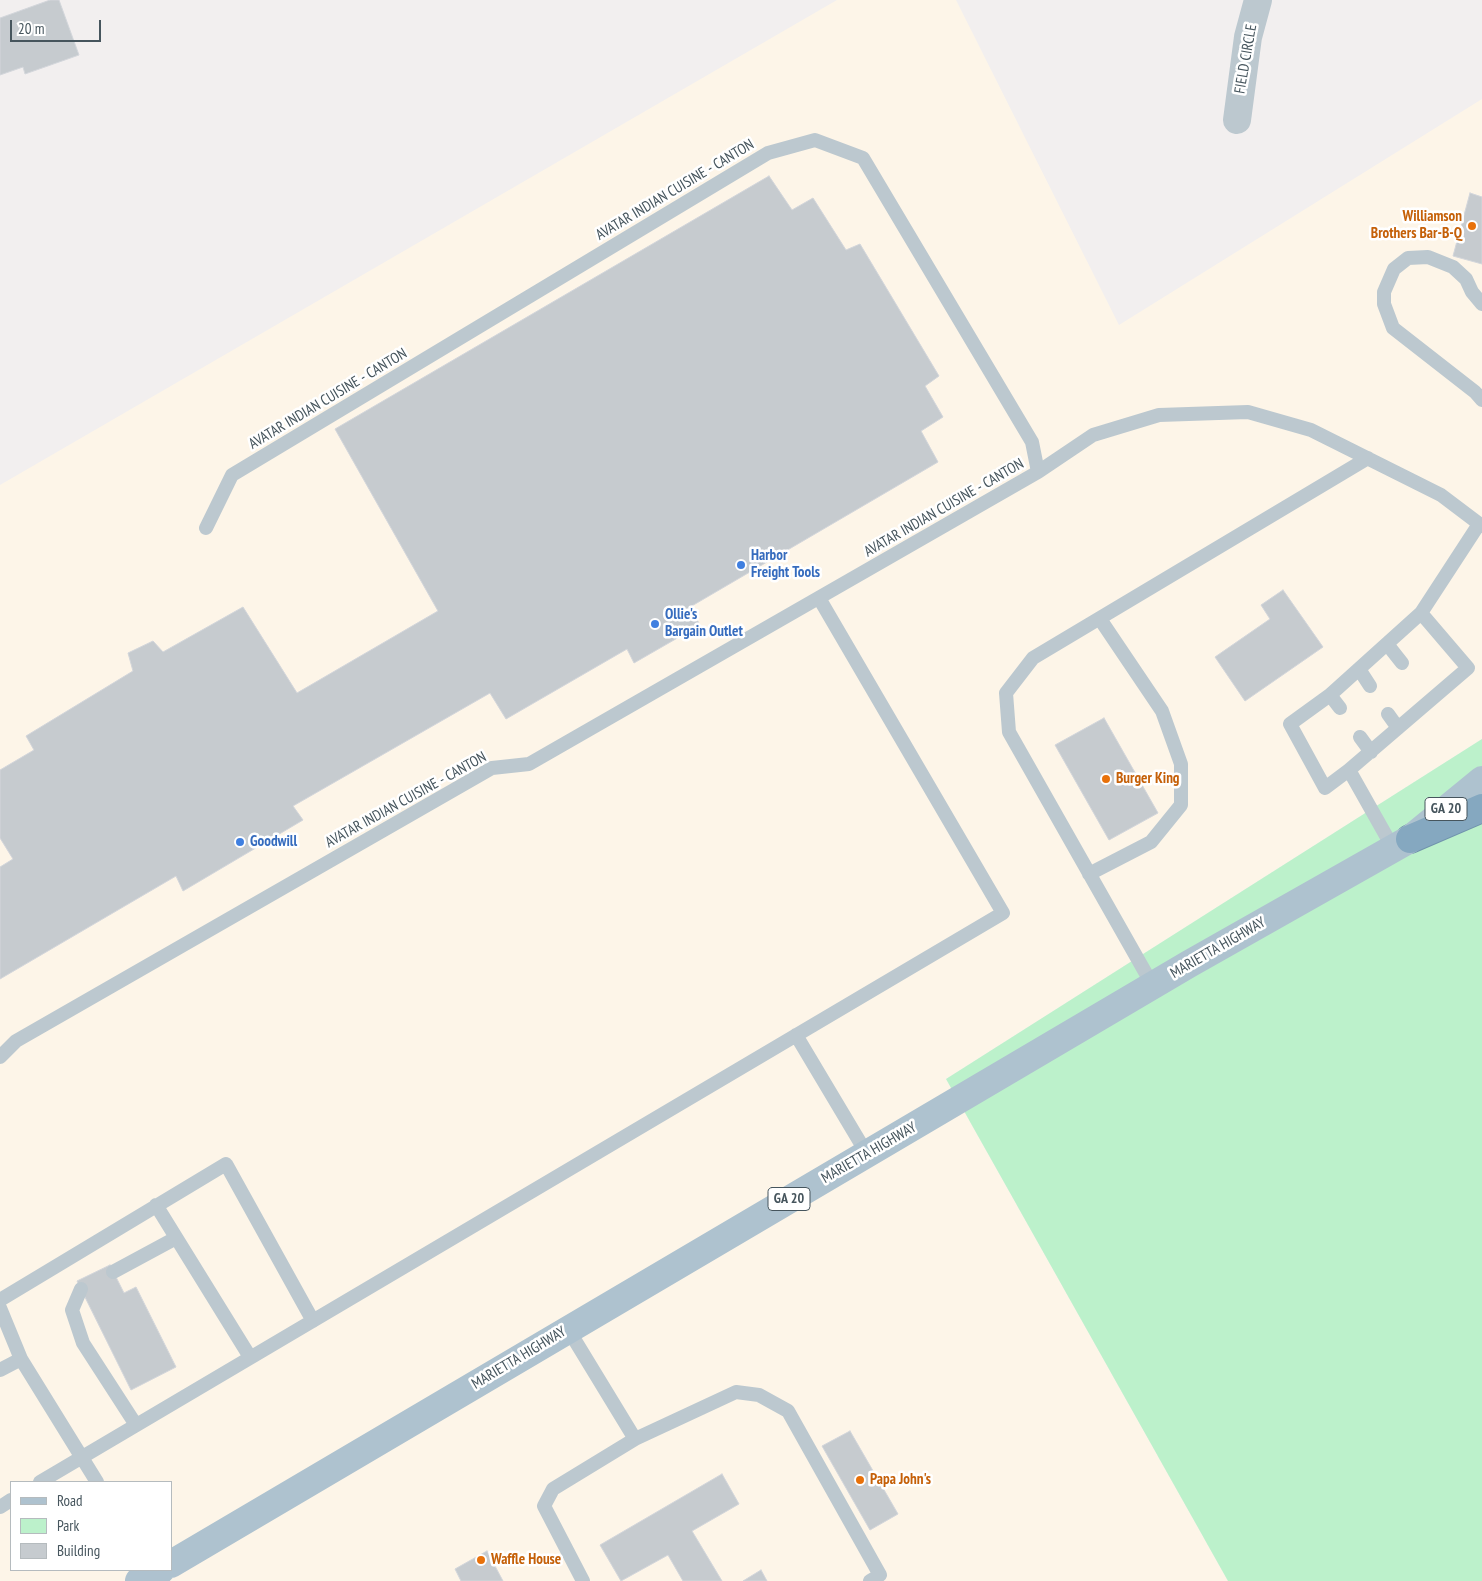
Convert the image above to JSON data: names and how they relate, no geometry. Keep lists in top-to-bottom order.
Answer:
{
  "streets": {
    "highway": ["GA 20"],
    "main road": ["MARIETTA HIGHWAY"],
    "street": ["FIELD CIRCLE"],
    "lane": ["AVATAR INDIAN CUISINE - CANTON"]
  },
  "crossings": [
    ["GA 20", "MARIETTA HIGHWAY"]
  ],
  "places": [
    "Williamson Brothers Bar-B-Q",
    "Harbor Freight Tools",
    "Ollie's Bargain Outlet",
    "Burger King",
    "Goodwill",
    "Papa John's",
    "Waffle House"
  ],
  "legend": ["Road", "Park", "Building"],
  "scale_bar": "20 m"
}
